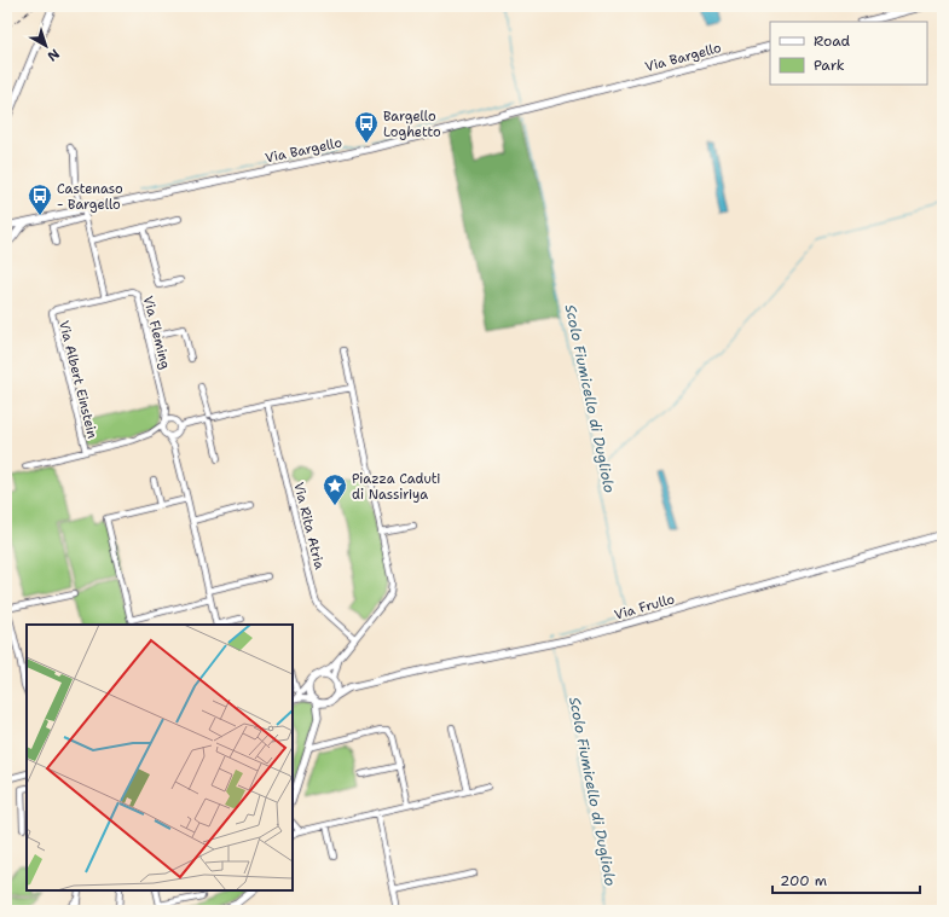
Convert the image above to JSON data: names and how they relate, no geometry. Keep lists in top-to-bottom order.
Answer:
{
  "streets": {
    "street": [
      "Via Bargello",
      "Via Fleming",
      "Via Albert Einstein",
      "Via Rita Atria",
      "Via Frullo"
    ]
  },
  "crossings": [
    ["Via Fleming", "Via Albert Einstein"]
  ],
  "water": ["Scolo Fiumicello di Dugliolo"],
  "places": {
    "bus stop": ["Bargello Loghetto", "Castenaso - Bargello"],
    "place": ["Piazza Caduti di Nassiriya"]
  },
  "legend": ["Road", "Park"],
  "scale_bar": "200 m",
  "north": "bottom right"
}
